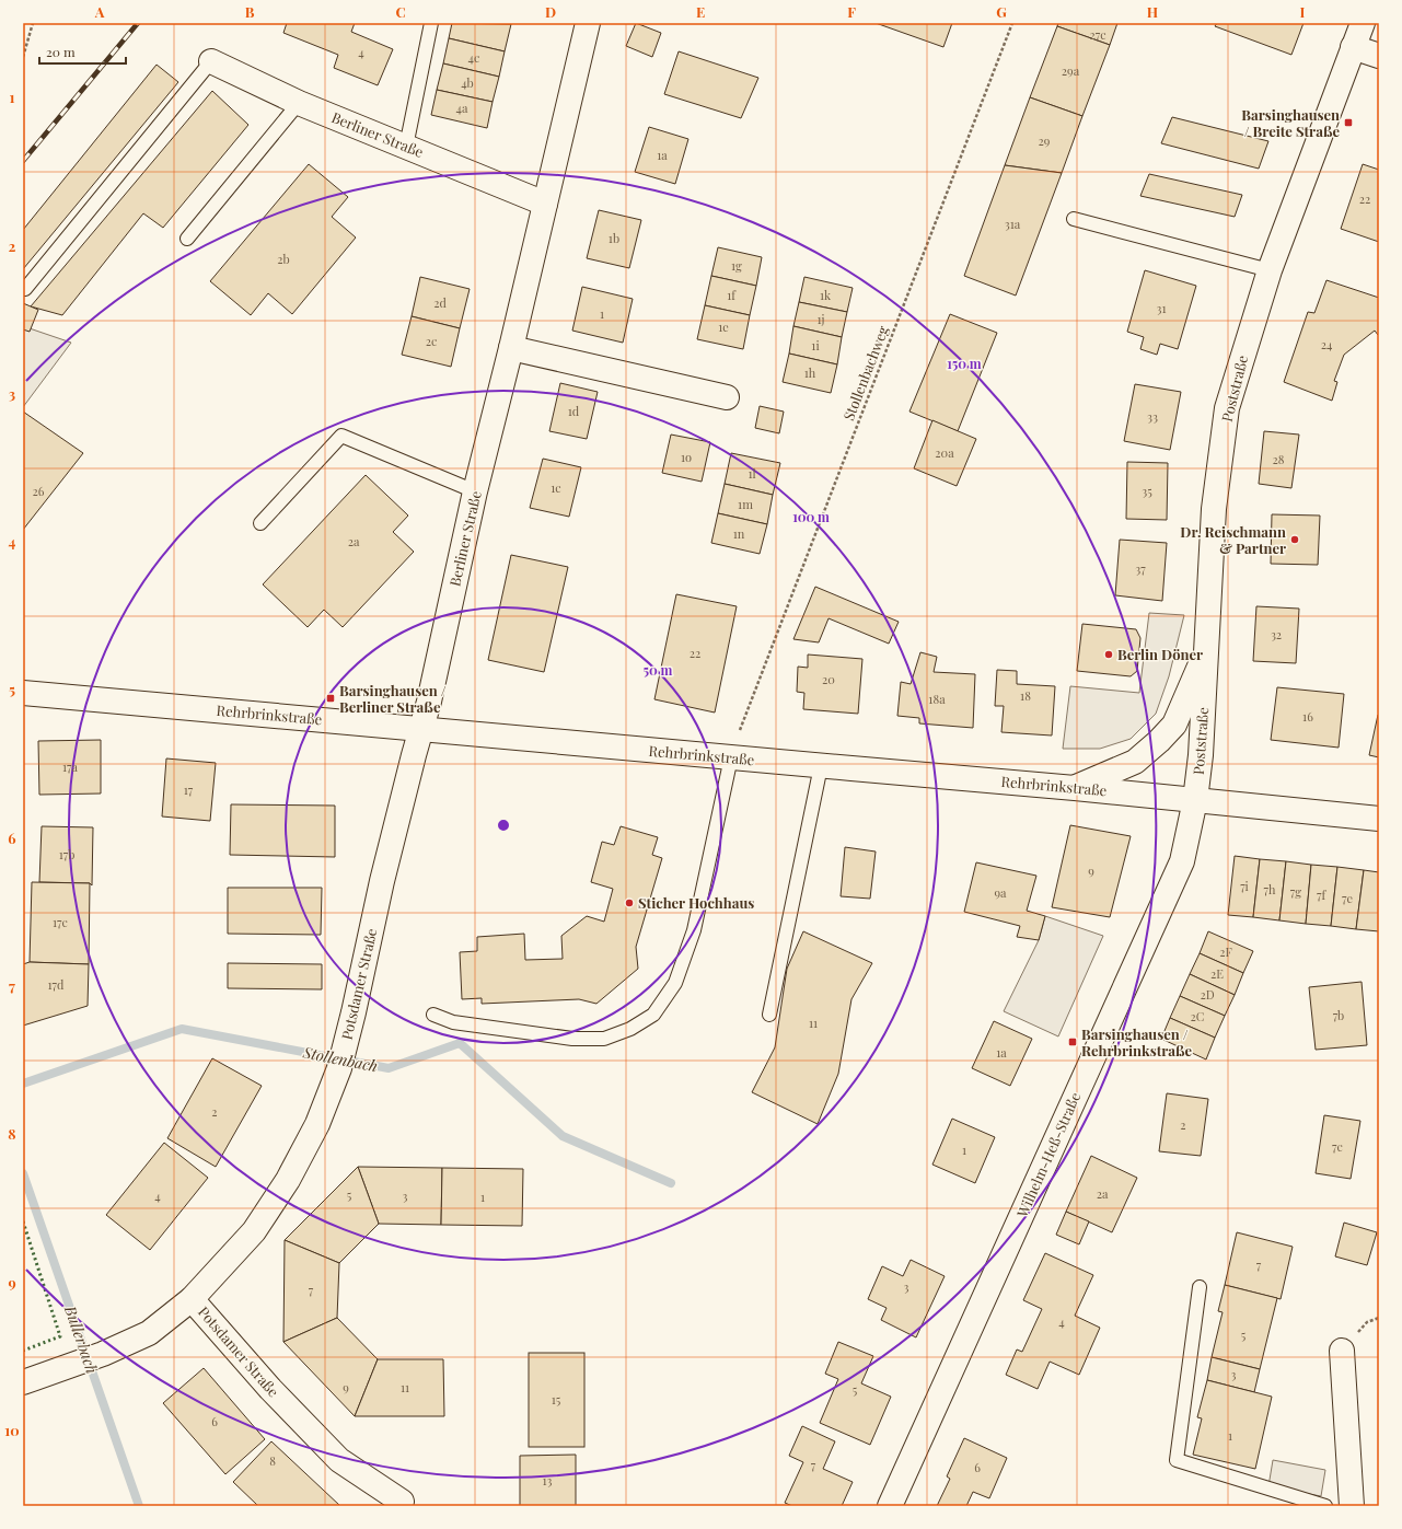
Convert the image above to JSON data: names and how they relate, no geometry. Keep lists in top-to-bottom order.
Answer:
{
  "streets": {
    "main road": [
      "Berliner Straße",
      "Poststraße",
      "Rehrbrinkstraße",
      "Potsdamer Straße",
      "Wilhelm-Heß-Straße"
    ],
    "path": ["Stollenbachweg"]
  },
  "crossings": [
    ["Berliner Straße", "Rehrbrinkstraße"],
    ["Berliner Straße", "Potsdamer Straße"],
    ["Poststraße", "Rehrbrinkstraße"],
    ["Poststraße", "Wilhelm-Heß-Straße"],
    ["Rehrbrinkstraße", "Potsdamer Straße"],
    ["Rehrbrinkstraße", "Wilhelm-Heß-Straße"]
  ],
  "water": ["Stollenbach", "Bullerbach"],
  "places": {
    "transit": ["Barsinghausen / Breite Straße", "Barsinghausen / Berliner Straße", "Barsinghausen / Rehrbrinkstraße"],
    "other": ["Dr. Reischmann & Partner", "Berlin Döner", "Sticher Hochhaus"]
  },
  "house_numbers": [
    "27c",
    "4",
    "4c",
    "29a",
    "4b",
    "4a",
    "29",
    "1a",
    "22",
    "31a",
    "1b",
    "2b",
    "1g",
    "1f",
    "1k",
    "2d",
    "31",
    "1",
    "1j",
    "1e",
    "2c",
    "24",
    "1i",
    "1h",
    "1d",
    "33",
    "20a",
    "1o",
    "28",
    "1l",
    "1c",
    "26",
    "35",
    "1m",
    "1n",
    "2a",
    "37",
    "32",
    "22",
    "20",
    "18",
    "18a",
    "16",
    "17a",
    "17",
    "17b",
    "9",
    "7i",
    "7h",
    "7g",
    "9a",
    "7f",
    "7e",
    "17c",
    "2F",
    "2E",
    "17d",
    "2D",
    "7b",
    "2C",
    "11",
    "1a",
    "2",
    "2",
    "7c",
    "1",
    "2a",
    "5",
    "4",
    "3",
    "1",
    "7",
    "3",
    "7",
    "4",
    "5",
    "3",
    "9",
    "11",
    "5",
    "15",
    "6",
    "1",
    "8",
    "7",
    "6",
    "13"
  ],
  "scale_bar": "20 m",
  "grid": {
    "columns": [
      "A",
      "B",
      "C",
      "D",
      "E",
      "F",
      "G",
      "H",
      "I"
    ],
    "rows": [
      "1",
      "2",
      "3",
      "4",
      "5",
      "6",
      "7",
      "8",
      "9",
      "10"
    ]
  },
  "rings": ["150 m", "100 m", "50 m"]
}
